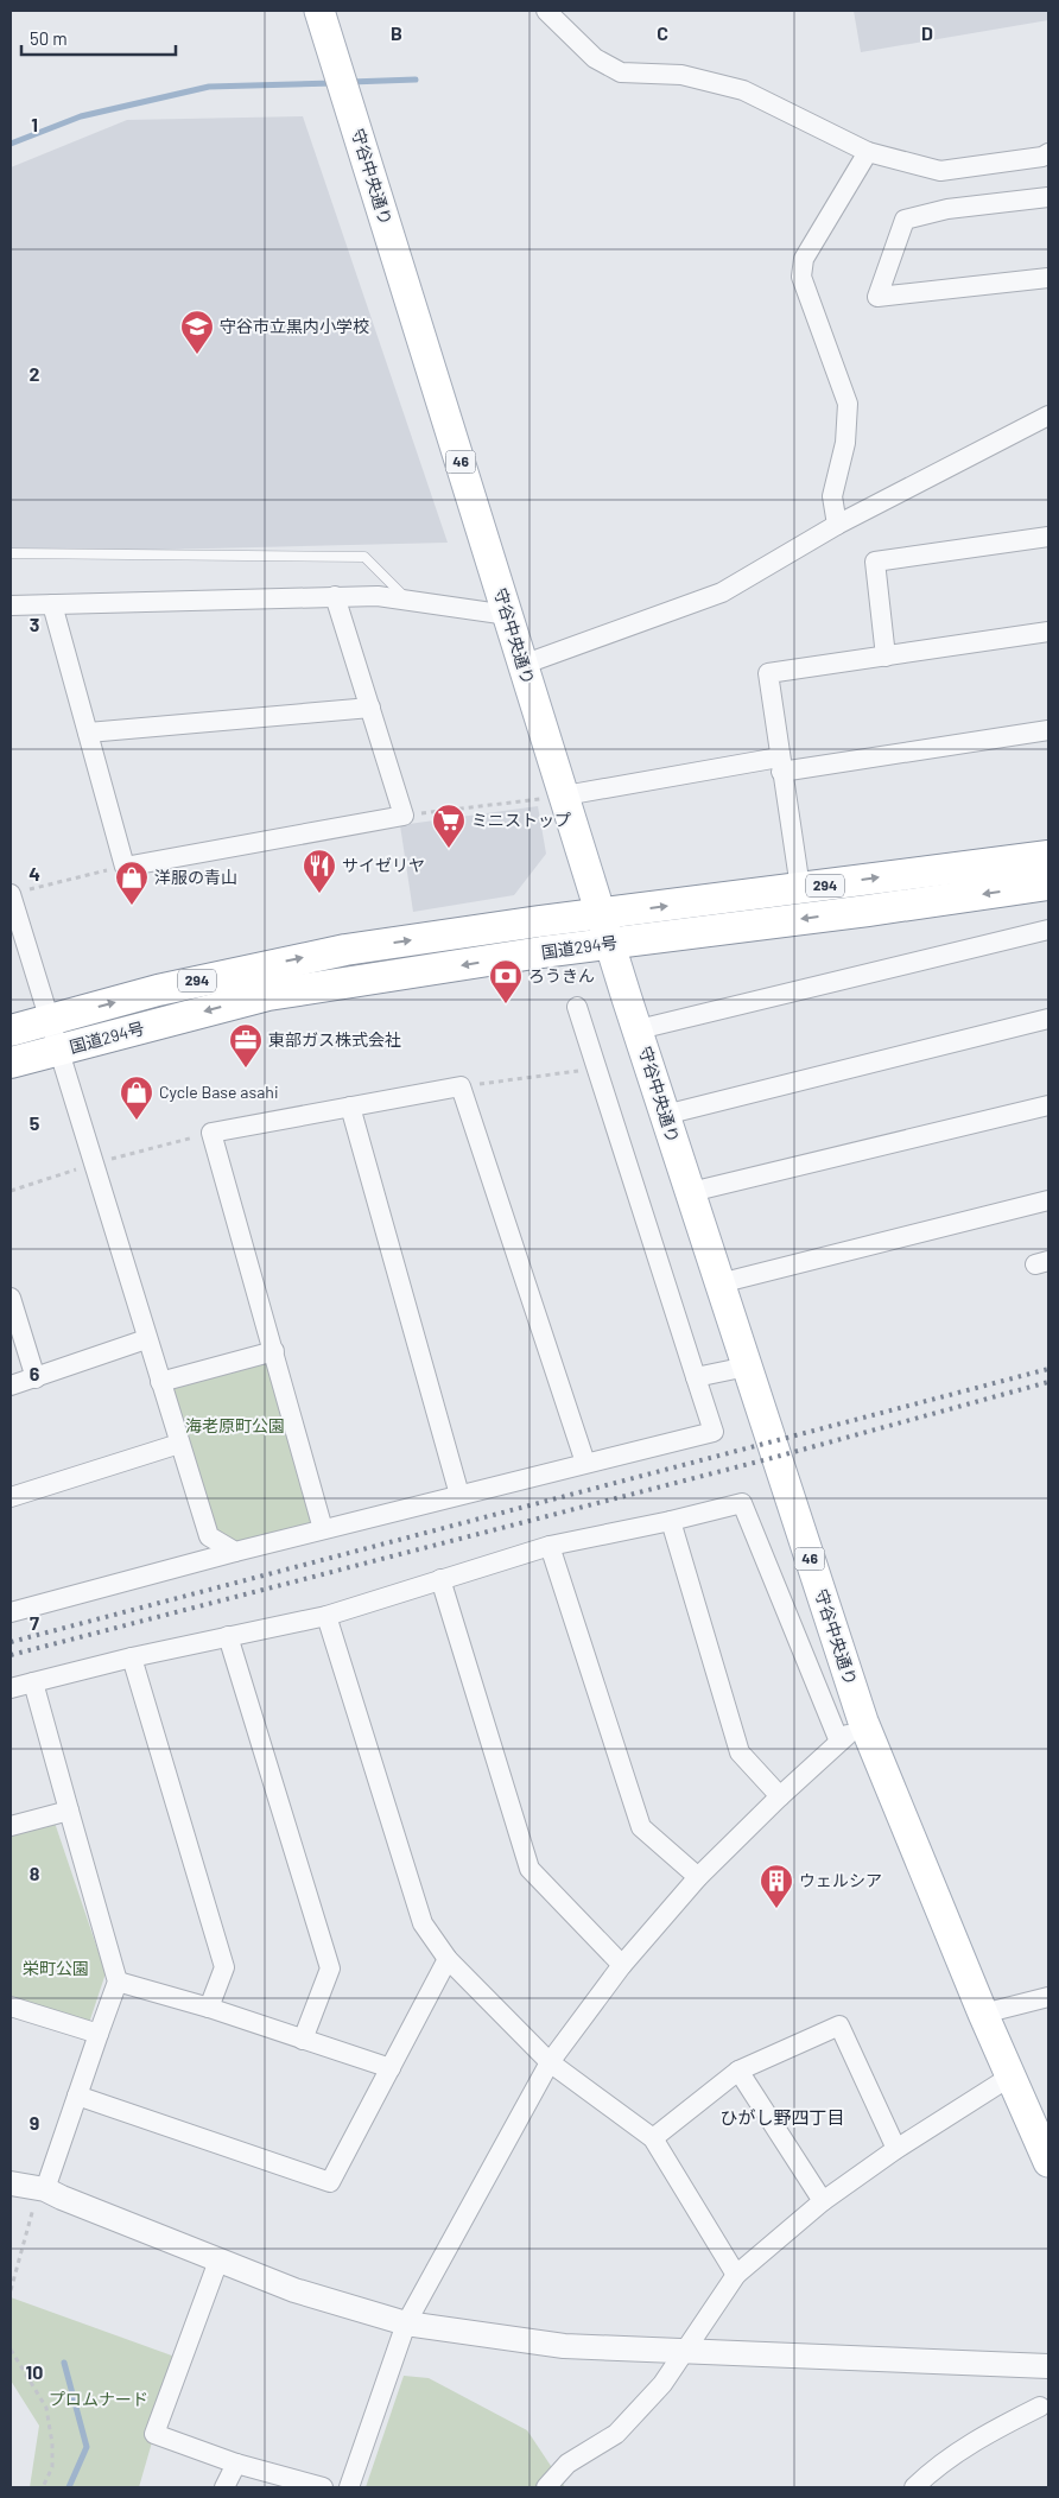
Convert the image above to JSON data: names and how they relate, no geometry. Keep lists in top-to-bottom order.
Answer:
{
  "streets": {
    "highway": ["294", "国道294号"],
    "main road": ["守谷中央通り", "46"]
  },
  "crossings": [
    ["守谷中央通り", "国道294号"]
  ],
  "districts": ["ひがし野四丁目"],
  "parks": ["海老原町公園", "栄町公園", "プロムナード"],
  "places": {
    "school or university": ["守谷市立黒内小学校"],
    "supermarket": ["ミニストップ"],
    "restaurant": ["サイゼリヤ"],
    "shop": ["洋服の青山", "Cycle Base asahi"],
    "bank": ["ろうきん"],
    "office": ["東部ガス株式会社"],
    "building": ["ウェルシア"]
  },
  "scale_bar": "50 m",
  "grid": {
    "columns": ["B", "C", "D"],
    "rows": [
      "1",
      "2",
      "3",
      "4",
      "5",
      "6",
      "7",
      "8",
      "9",
      "10"
    ]
  }
}
